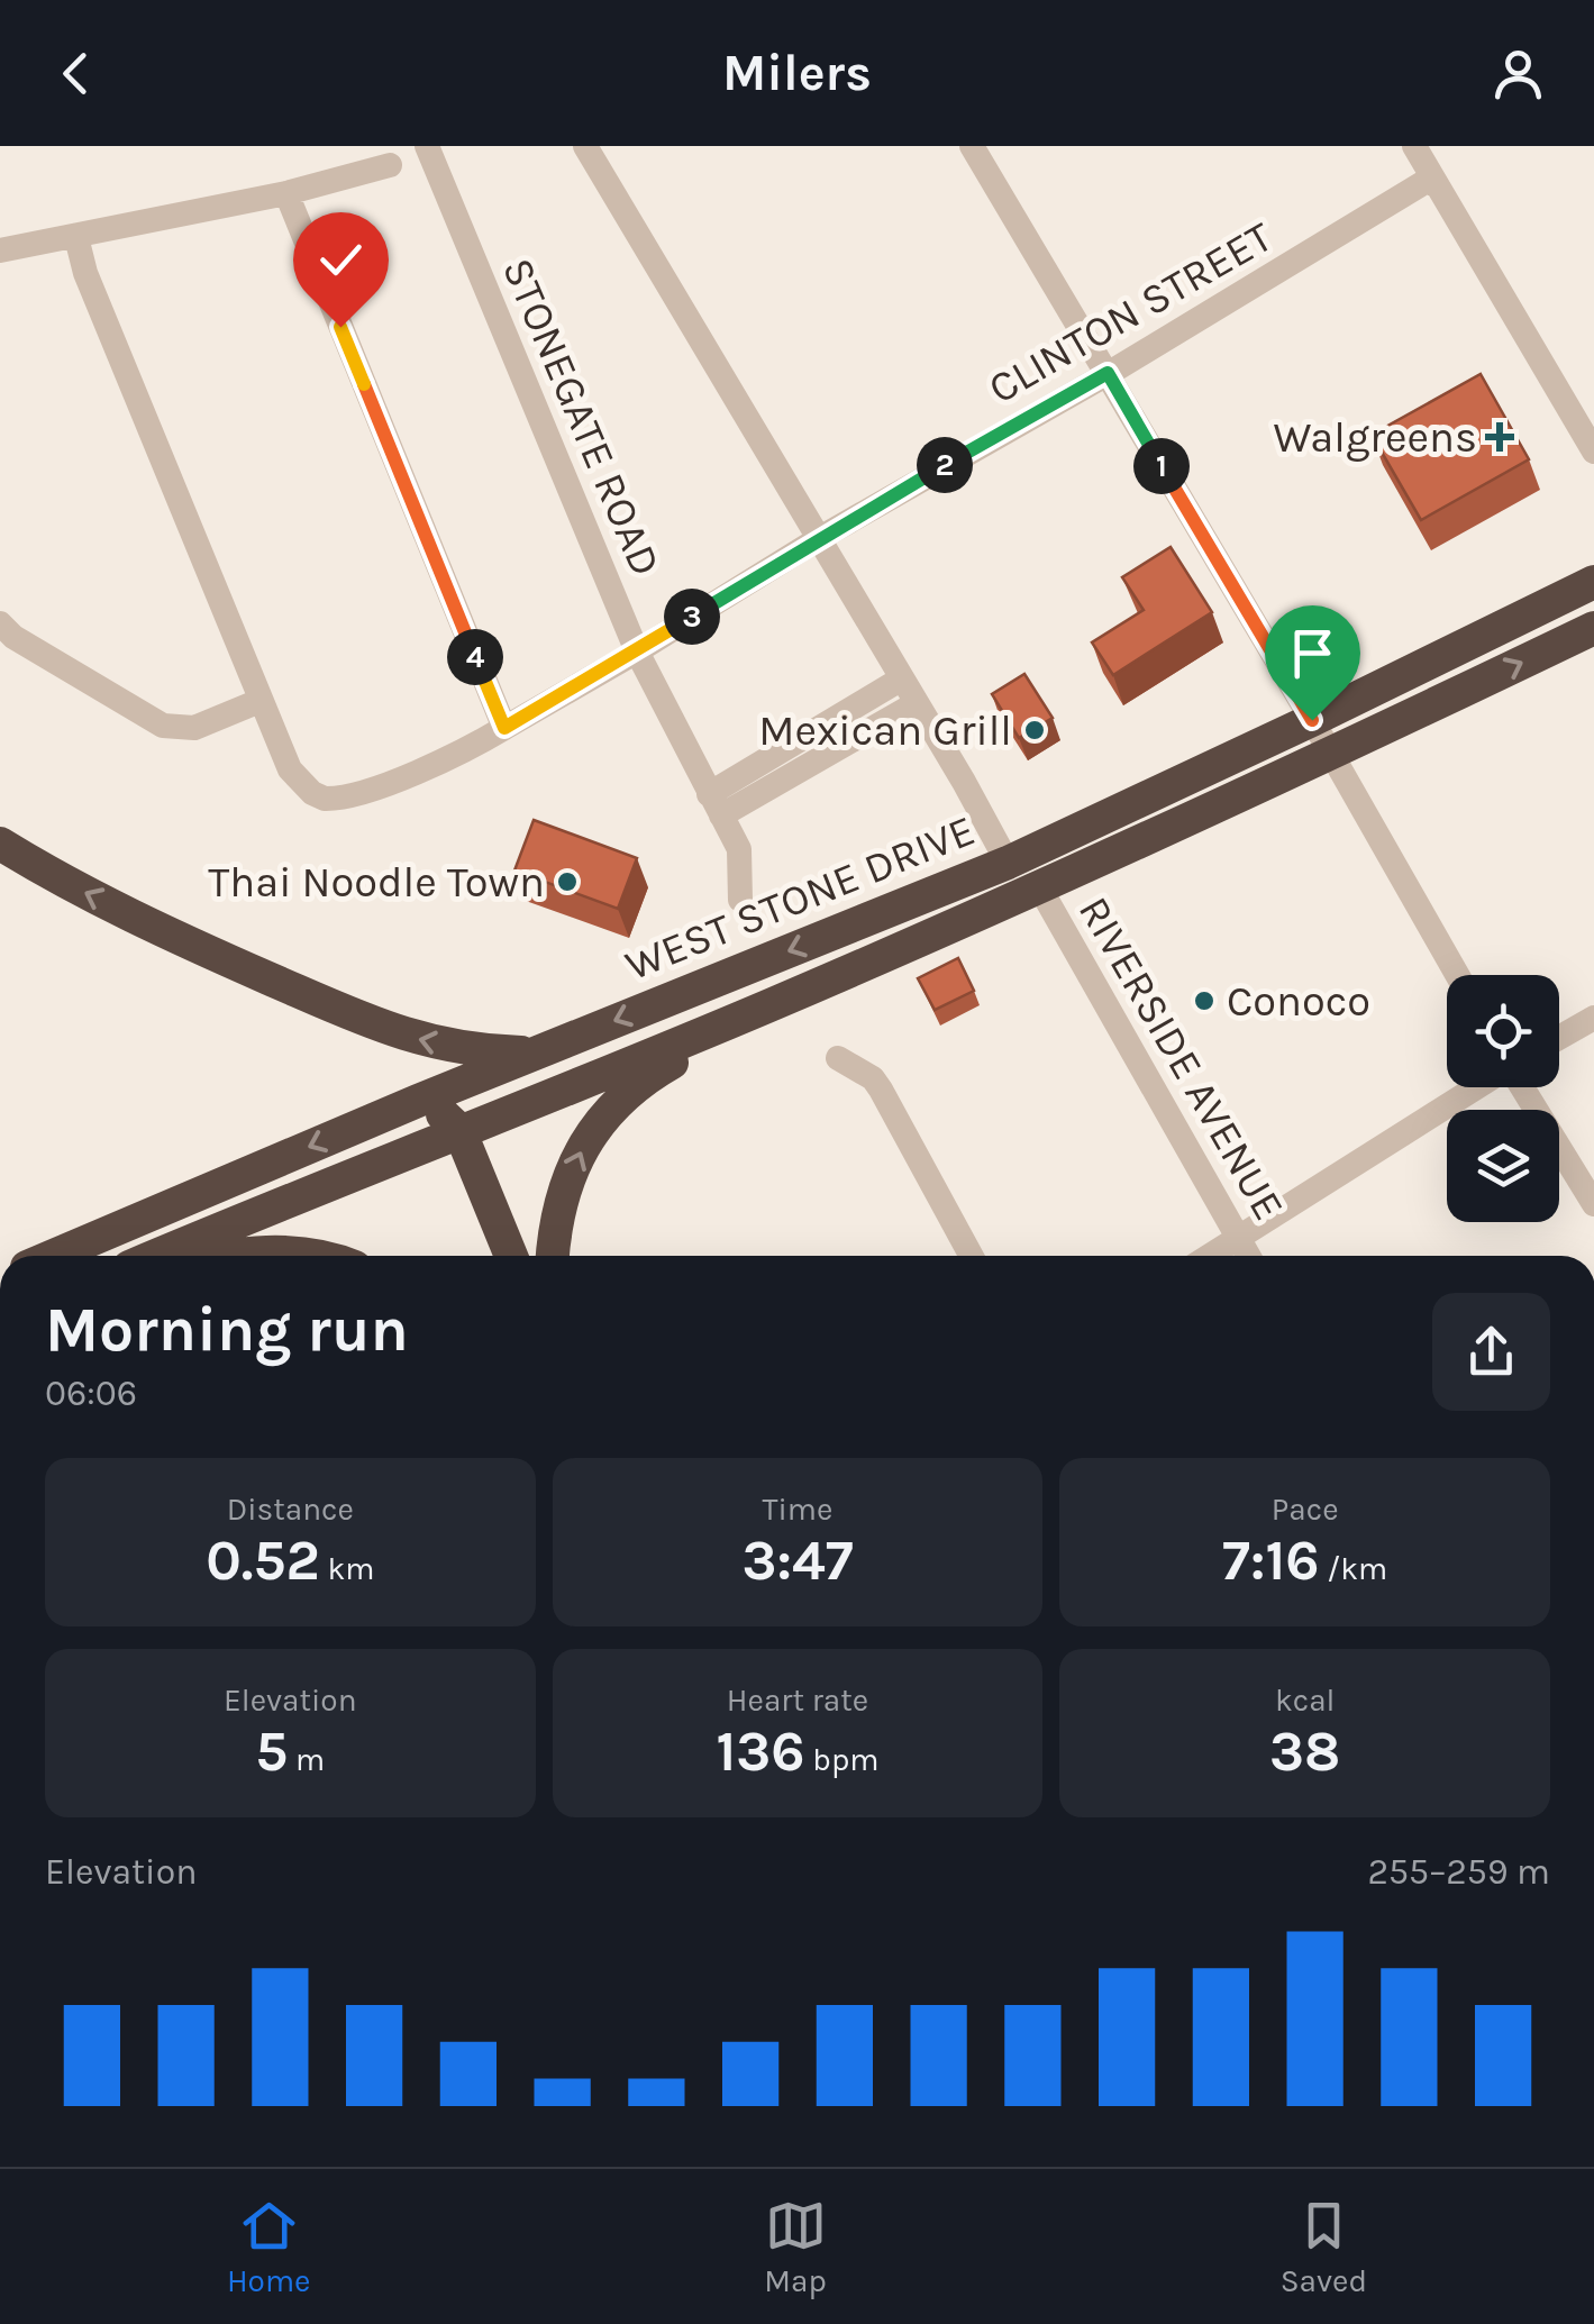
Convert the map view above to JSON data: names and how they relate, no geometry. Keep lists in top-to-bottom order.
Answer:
{
  "streets": {
    "highway": ["WEST STONE DRIVE"],
    "street": ["CLINTON STREET", "STONEGATE ROAD", "RIVERSIDE AVENUE"]
  },
  "crossings": [
    ["CLINTON STREET", "STONEGATE ROAD"],
    ["WEST STONE DRIVE", "RIVERSIDE AVENUE"]
  ],
  "places": {
    "health": ["Walgreens"],
    "other": ["Mexican Grill", "Thai Noodle Town", "Conoco"]
  },
  "page": {
    "header": "Milers",
    "pins": [
      "2",
      "1",
      "3",
      "4"
    ],
    "heading": ["Morning run", "06:06"],
    "stats": [
      ["Distance", "0.52 km"],
      ["Time", "3:47"],
      ["Pace", "7:16 /km"],
      ["Elevation", "5 m"],
      ["Heart rate", "136 bpm"],
      ["kcal", "38"]
    ],
    "chart": ["Elevation", "255–259 m"],
    "tabs": ["Home", "Map", "Saved"]
  }
}
